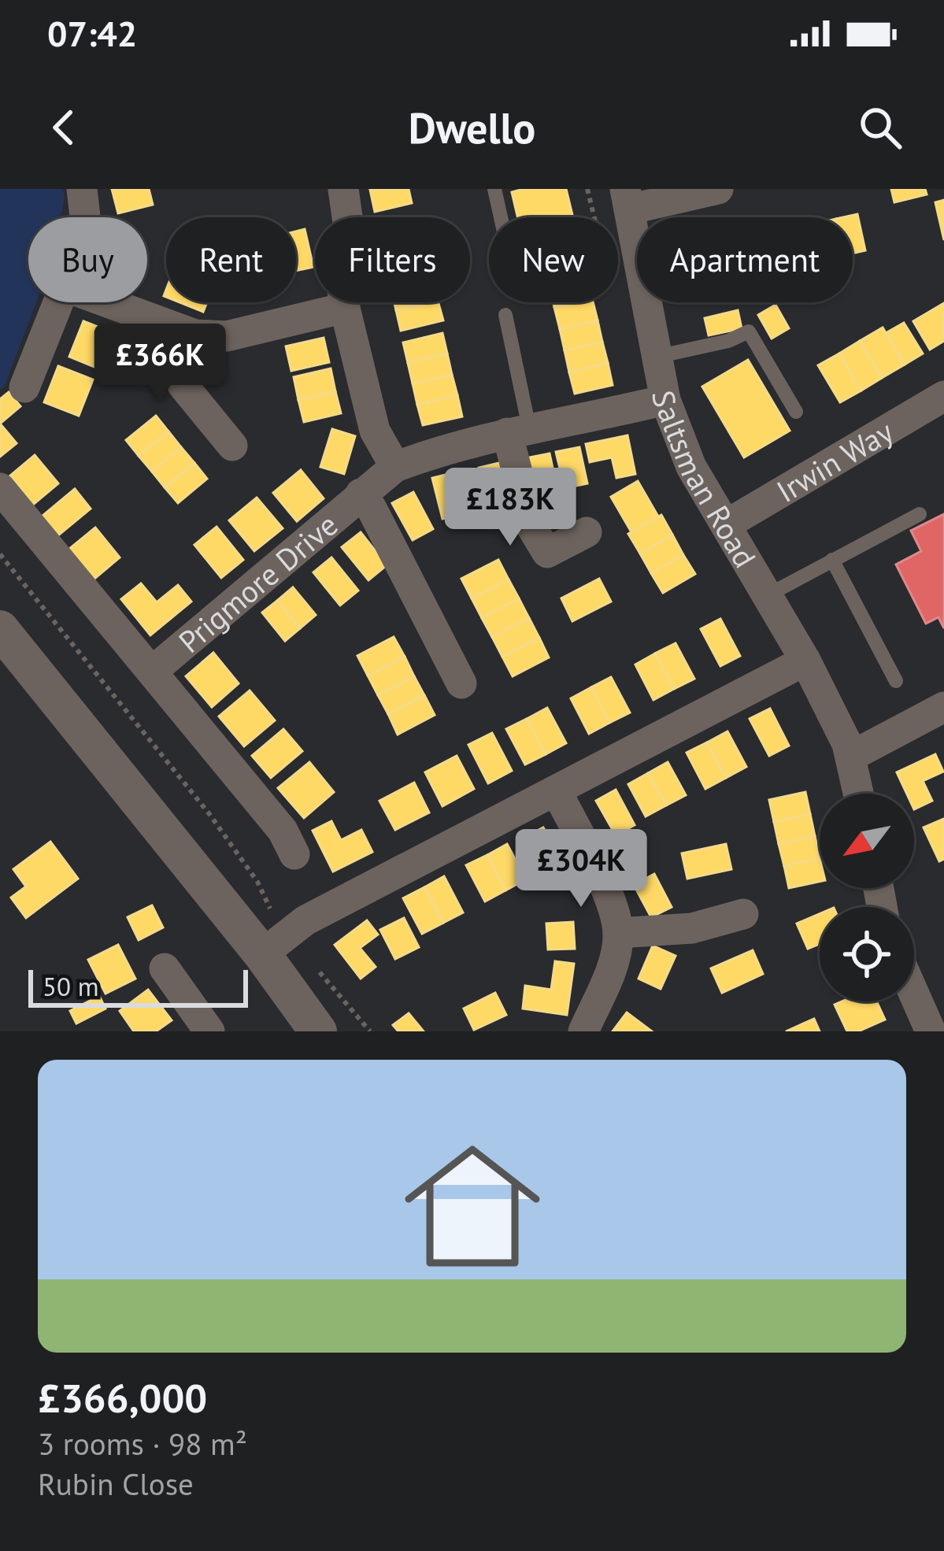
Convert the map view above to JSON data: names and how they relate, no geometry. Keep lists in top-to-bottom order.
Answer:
{
  "streets": {
    "street": ["Irwin Way", "Saltsman Road", "Prigmore Drive"]
  },
  "crossings": [
    ["Irwin Way", "Saltsman Road"],
    ["Saltsman Road", "Prigmore Drive"]
  ],
  "scale_bar": "50 m",
  "north": "bottom left",
  "page": {
    "status": "07:42",
    "header": "Dwello",
    "chip": [
      "Buy",
      "Rent",
      "Filters",
      "New",
      "Apartment"
    ],
    "price": ["£366K", "£183K", "£304K"],
    "scale": "50 m",
    "list": [
      {
        "name": "£366,000",
        "note": "3 rooms · 98 m² · Rubin Close"
      }
    ]
  }
}
